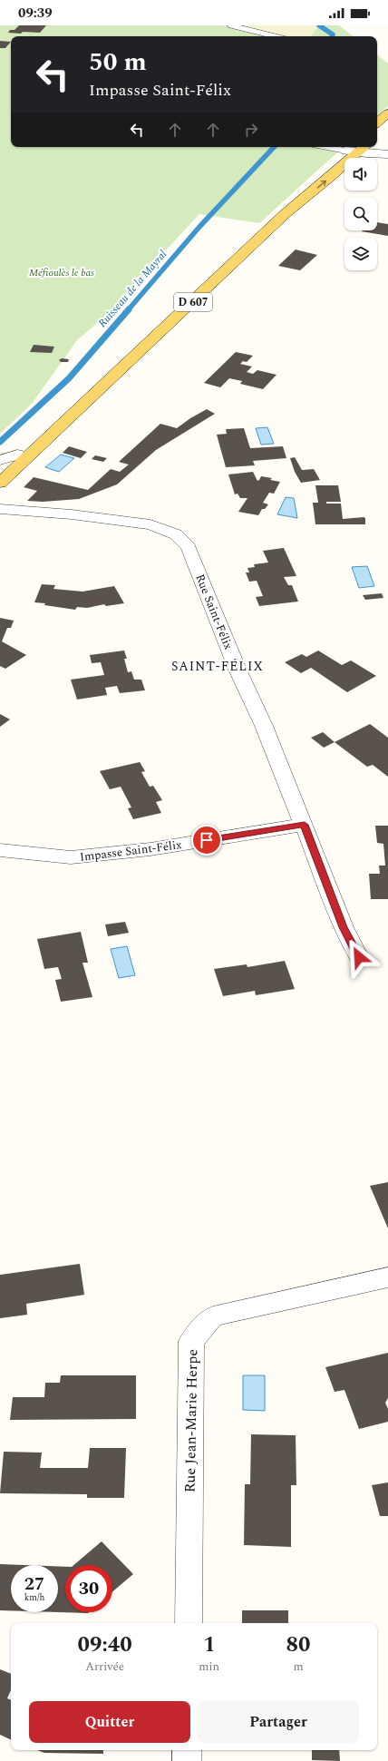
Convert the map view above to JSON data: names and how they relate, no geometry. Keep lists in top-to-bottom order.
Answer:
{
  "streets": {
    "main road": ["D 607"],
    "street": ["Rue Saint-Félix", "Impasse Saint-Félix", "Rue Jean-Marie Herpe"]
  },
  "crossings": [
    ["Rue Saint-Félix", "Impasse Saint-Félix"]
  ],
  "districts": ["SAINT-FÉLIX"],
  "water": ["Ruisseau de la Mayral"],
  "parks": ["Méfioulès le bas"],
  "page": {
    "status": "09:39",
    "turn": ["50 m", "Impasse Saint-Félix"],
    "speed": "27 km/h",
    "limit": "30",
    "eta": [
      "09:40",
      "Arrivée",
      "1",
      "min",
      "80",
      "m"
    ],
    "buttons": ["Quitter", "Partager"]
  }
}
